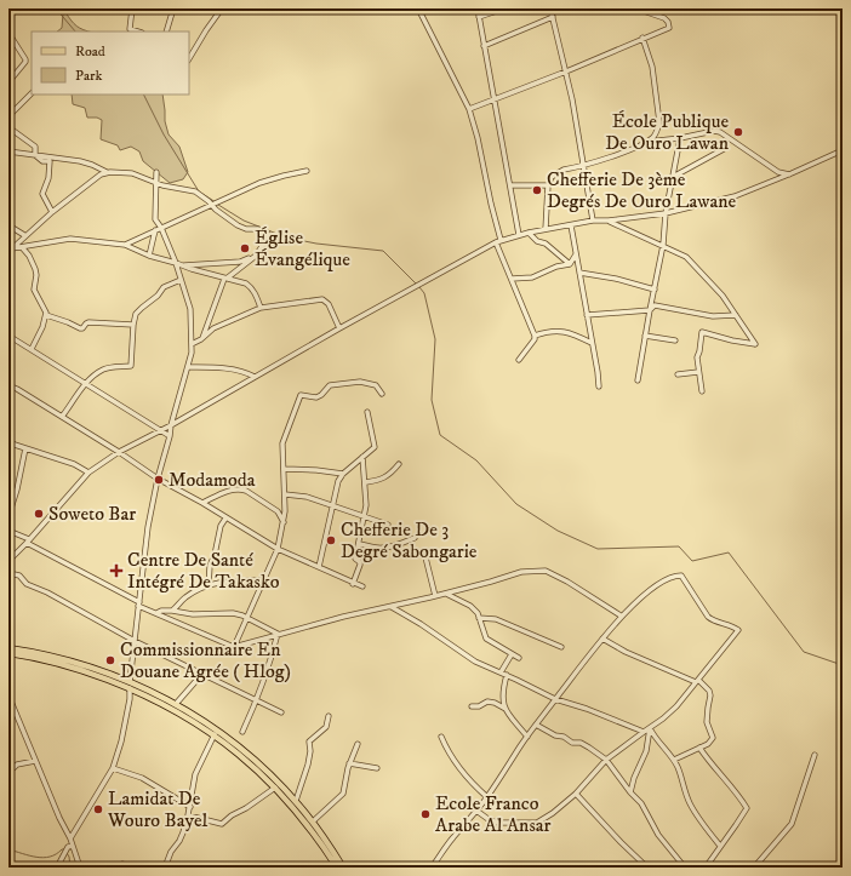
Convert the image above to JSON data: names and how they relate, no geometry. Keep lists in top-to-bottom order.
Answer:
{
  "places": {
    "other": [
      "École Publique De Ouro Lawan",
      "Chefferie De 3ème Degrés De Ouro Lawane",
      "Église Évangélique",
      "Modamoda",
      "Soweto Bar",
      "Chefferie De 3 Degré Sabongarie",
      "Commissionnaire En Douane Agrée ( Hlog)",
      "Lamidat De Wouro Bayel",
      "Ecole Franco Arabe Al Ansar"
    ],
    "health": ["Centre De Santé Intégré De Takasko"]
  },
  "legend": ["Road", "Park"]
}
